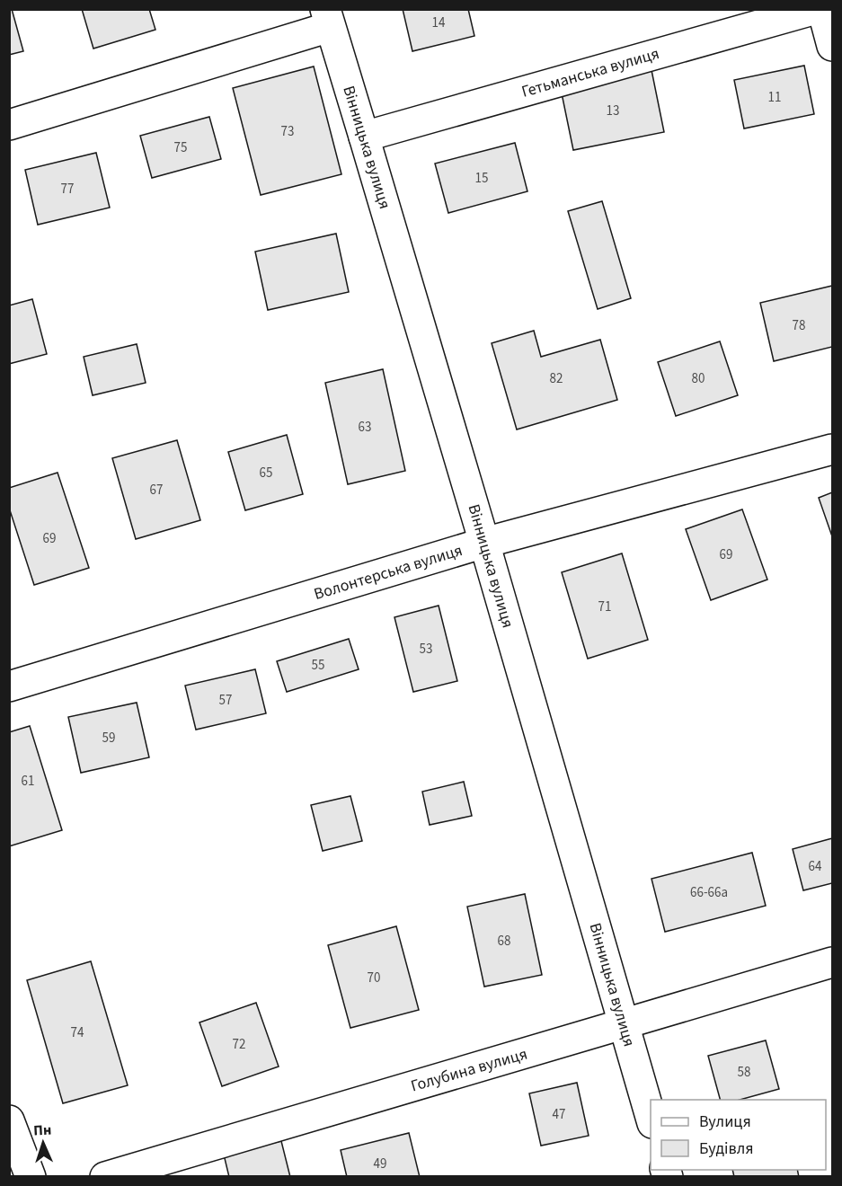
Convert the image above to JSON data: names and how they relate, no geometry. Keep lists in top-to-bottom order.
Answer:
{
  "streets": {
    "street": [
      "Гетьманська вулиця",
      "Вінницька вулиця",
      "Волонтерська вулиця",
      "Голубина вулиця"
    ]
  },
  "crossings": [
    ["Гетьманська вулиця", "Вінницька вулиця"],
    ["Вінницька вулиця", "Волонтерська вулиця"],
    ["Вінницька вулиця", "Голубина вулиця"]
  ],
  "house_numbers": [
    "14",
    "11",
    "13",
    "73",
    "75",
    "15",
    "77",
    "78",
    "82",
    "80",
    "63",
    "65",
    "67",
    "69",
    "69",
    "71",
    "53",
    "55",
    "57",
    "59",
    "61",
    "64",
    "66-66а",
    "68",
    "70",
    "74",
    "72",
    "58",
    "47",
    "49"
  ],
  "legend": ["Вулиця", "Будівля"],
  "north": "top"
}
